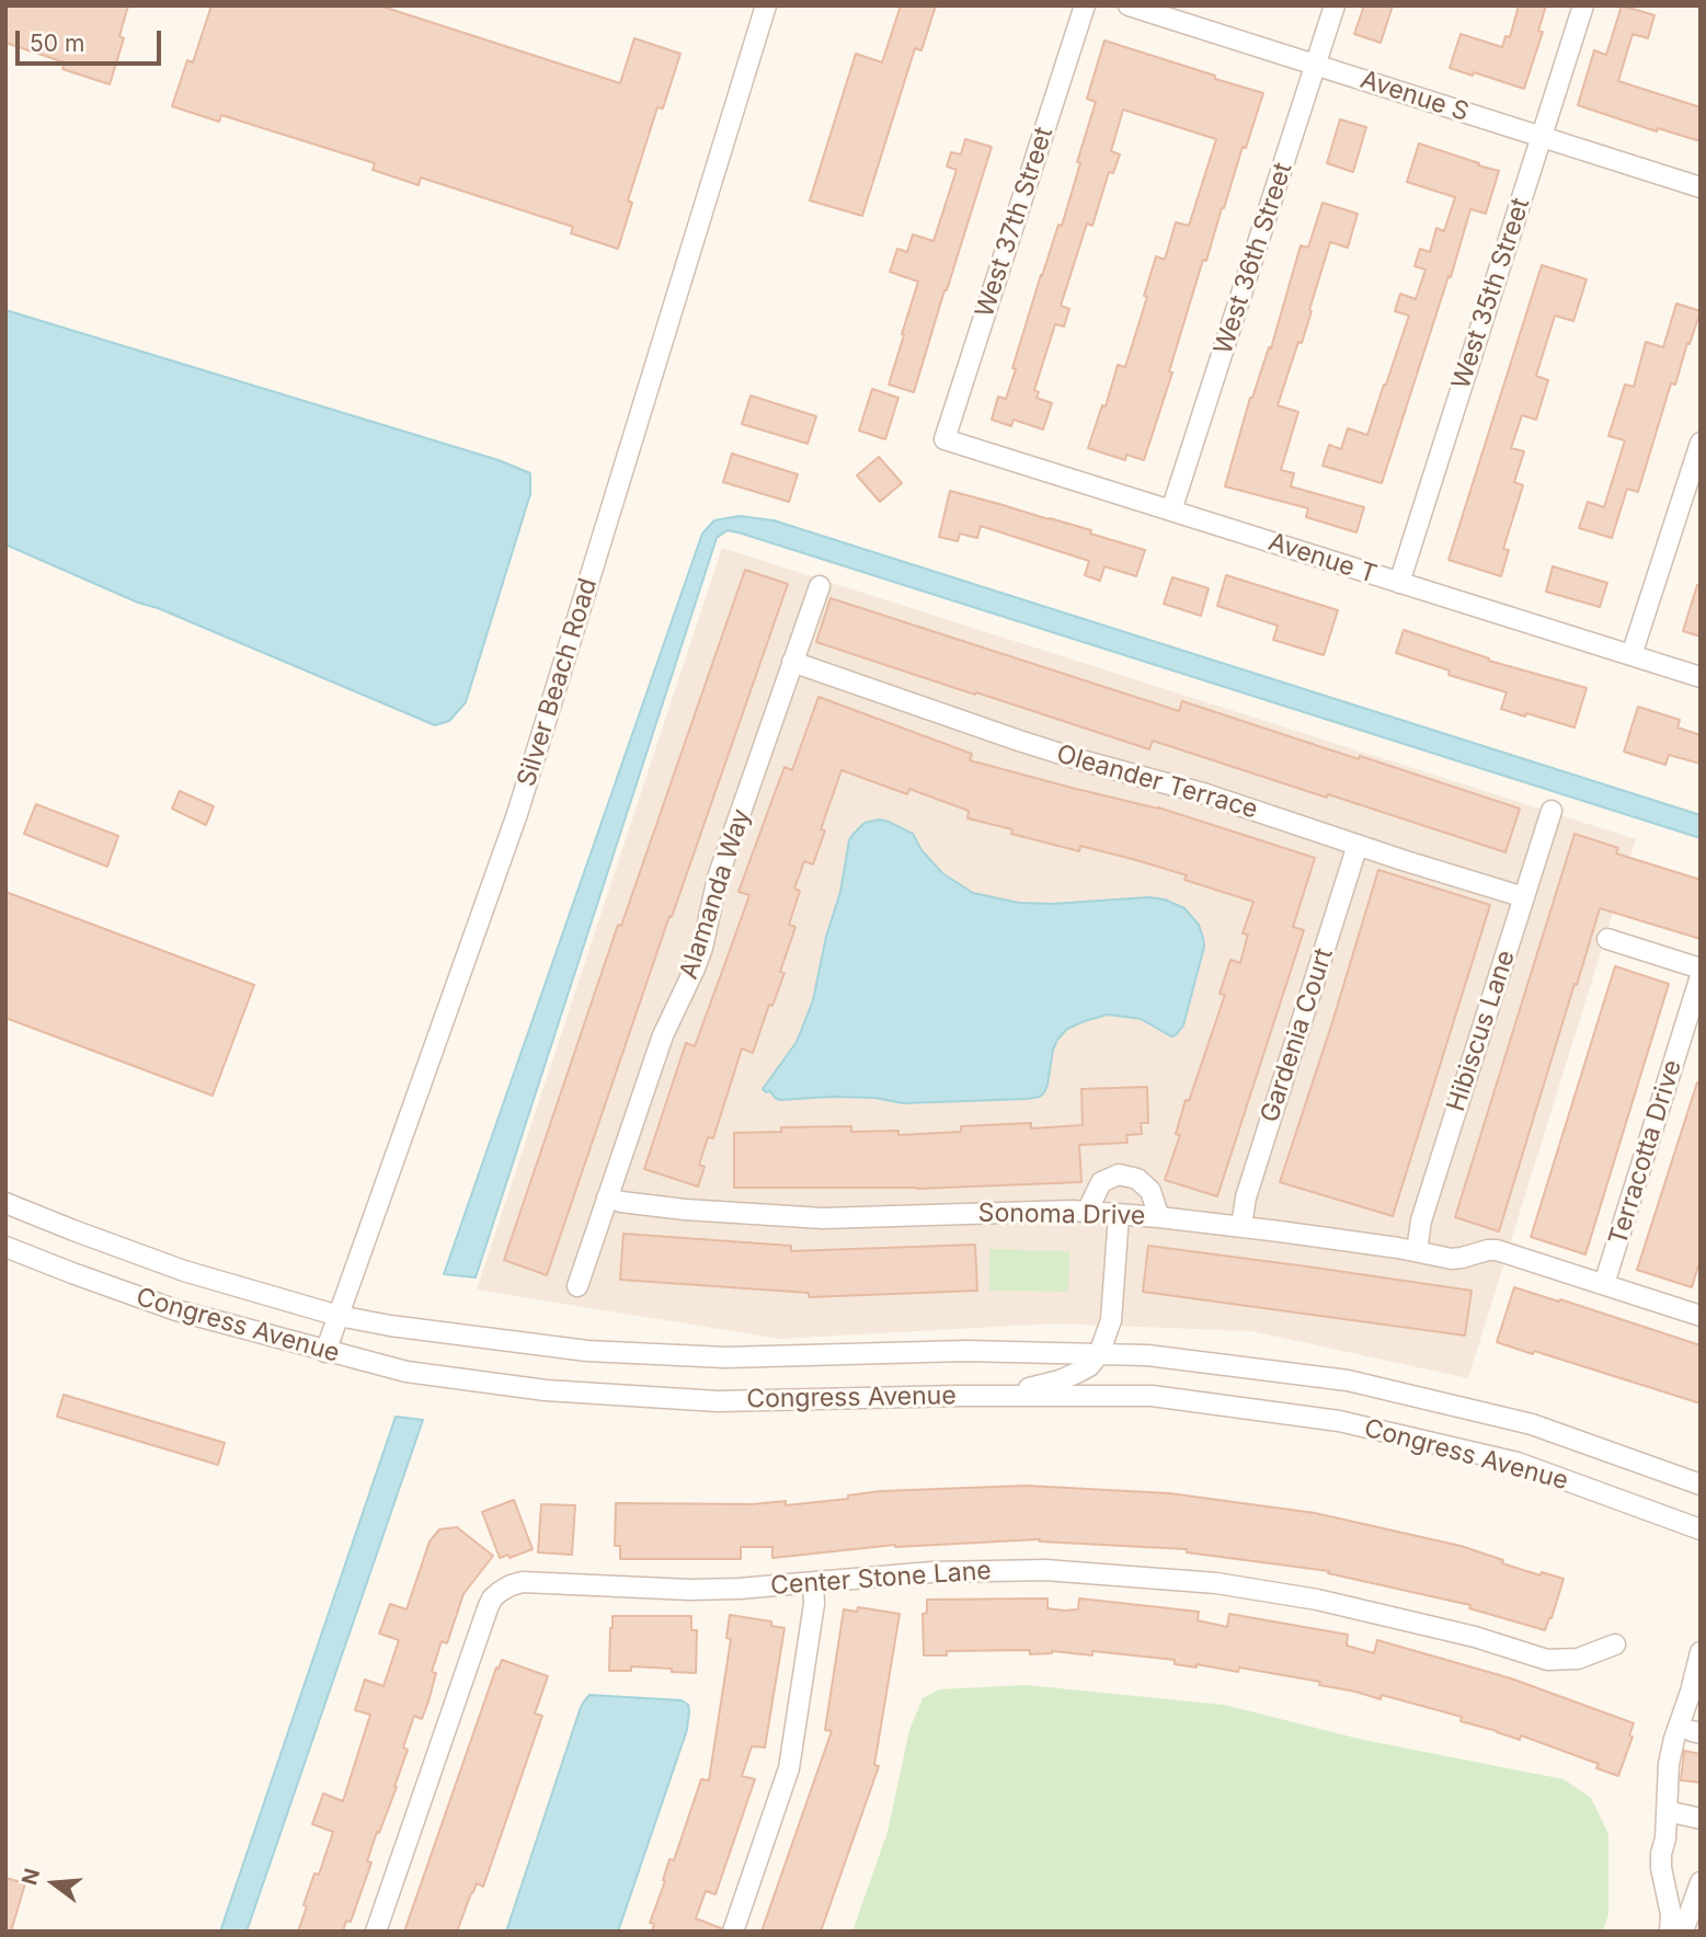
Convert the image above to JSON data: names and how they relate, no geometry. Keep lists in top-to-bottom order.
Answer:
{
  "streets": {
    "street": [
      "Avenue S",
      "West 37th Street",
      "West 36th Street",
      "West 35th Street",
      "Avenue T",
      "Silver Beach Road",
      "Oleander Terrace",
      "Alamanda Way",
      "Hibiscus Lane",
      "Gardenia Court",
      "Terracotta Drive",
      "Sonoma Drive",
      "Congress Avenue",
      "Center Stone Lane"
    ]
  },
  "crossings": [
    ["Avenue S", "West 36th Street"],
    ["Avenue S", "West 35th Street"],
    ["West 37th Street", "Avenue T"],
    ["West 36th Street", "Avenue T"],
    ["West 35th Street", "Avenue T"],
    ["Silver Beach Road", "Congress Avenue"],
    ["Oleander Terrace", "Alamanda Way"],
    ["Oleander Terrace", "Hibiscus Lane"],
    ["Oleander Terrace", "Gardenia Court"],
    ["Alamanda Way", "Sonoma Drive"],
    ["Hibiscus Lane", "Sonoma Drive"],
    ["Gardenia Court", "Sonoma Drive"],
    ["Terracotta Drive", "Sonoma Drive"]
  ],
  "scale_bar": "50 m",
  "north": "left"
}
